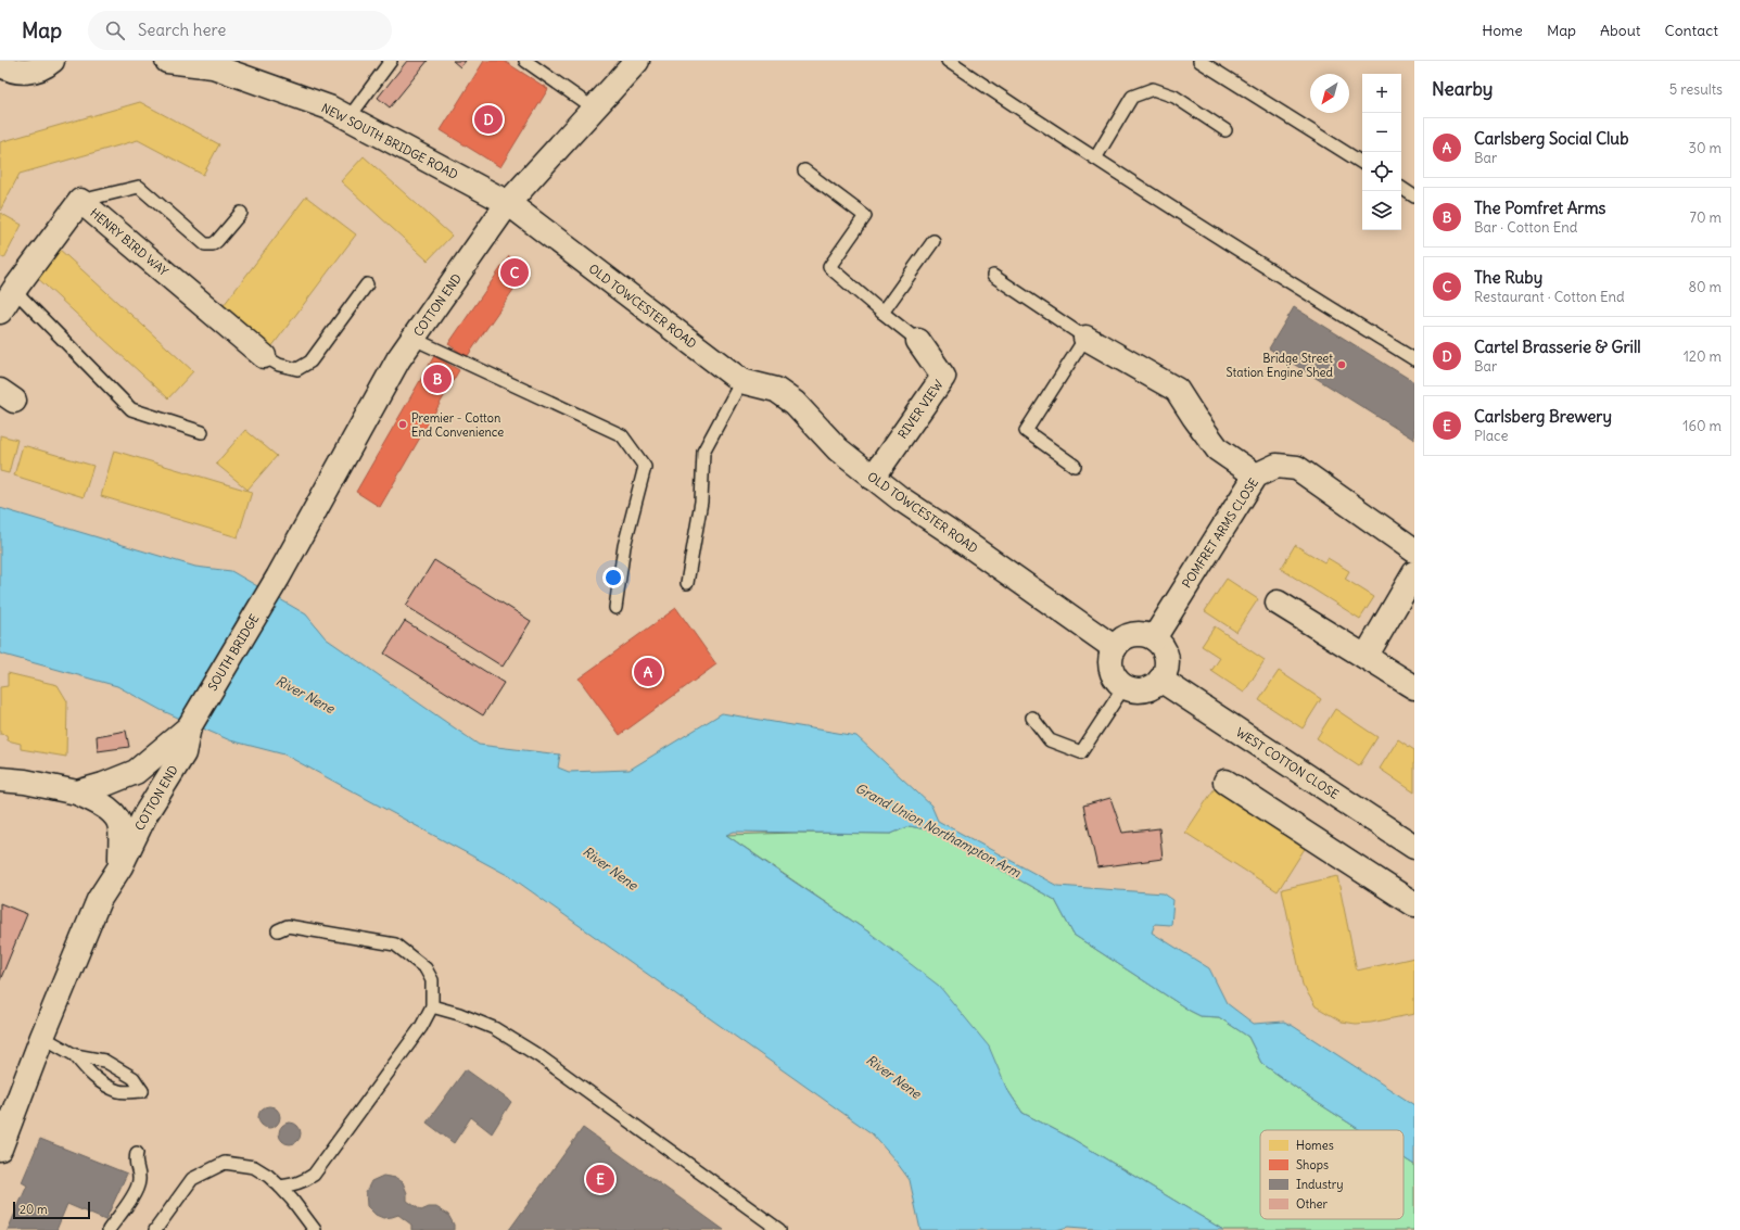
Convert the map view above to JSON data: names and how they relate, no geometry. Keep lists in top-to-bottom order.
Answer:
{
  "streets": {
    "main road": [
      "NEW SOUTH BRIDGE ROAD",
      "HENRY BIRD WAY",
      "COTTON END",
      "OLD TOWCESTER ROAD",
      "RIVER VIEW",
      "POMFRET ARMS CLOSE",
      "SOUTH BRIDGE",
      "WEST COTTON CLOSE"
    ]
  },
  "crossings": [
    ["NEW SOUTH BRIDGE ROAD", "COTTON END"],
    ["NEW SOUTH BRIDGE ROAD", "OLD TOWCESTER ROAD"],
    ["COTTON END", "OLD TOWCESTER ROAD"],
    ["COTTON END", "SOUTH BRIDGE"],
    ["OLD TOWCESTER ROAD", "RIVER VIEW"],
    ["OLD TOWCESTER ROAD", "POMFRET ARMS CLOSE"],
    ["OLD TOWCESTER ROAD", "WEST COTTON CLOSE"],
    ["POMFRET ARMS CLOSE", "WEST COTTON CLOSE"]
  ],
  "water": ["River Nene", "Grand Union Northampton Arm"],
  "places": ["Bridge Street Station Engine Shed", "Premier - Cotton End Convenience"],
  "legend": [
    "Homes",
    "Shops",
    "Industry",
    "Other"
  ],
  "scale_bar": "20 m",
  "north": "bottom left",
  "page": {
    "header": "Map",
    "search": "Search here",
    "nav": [
      "Home",
      "Map",
      "About",
      "Contact"
    ],
    "heading": ["Nearby", "5 results"],
    "map_buttons": ["+", "−"],
    "pins": [
      "D",
      "C",
      "B",
      "A",
      "E"
    ],
    "list": [
      {
        "mark": "A",
        "name": "Carlsberg Social Club",
        "note": "Bar",
        "value": "30 m"
      },
      {
        "mark": "B",
        "name": "The Pomfret Arms",
        "note": "Bar · Cotton End",
        "value": "70 m"
      },
      {
        "mark": "C",
        "name": "The Ruby",
        "note": "Restaurant · Cotton End",
        "value": "80 m"
      },
      {
        "mark": "D",
        "name": "Cartel Brasserie & Grill",
        "note": "Bar",
        "value": "120 m"
      },
      {
        "mark": "E",
        "name": "Carlsberg Brewery",
        "note": "Place",
        "value": "160 m"
      }
    ],
    "scale": "20 m"
  }
}
